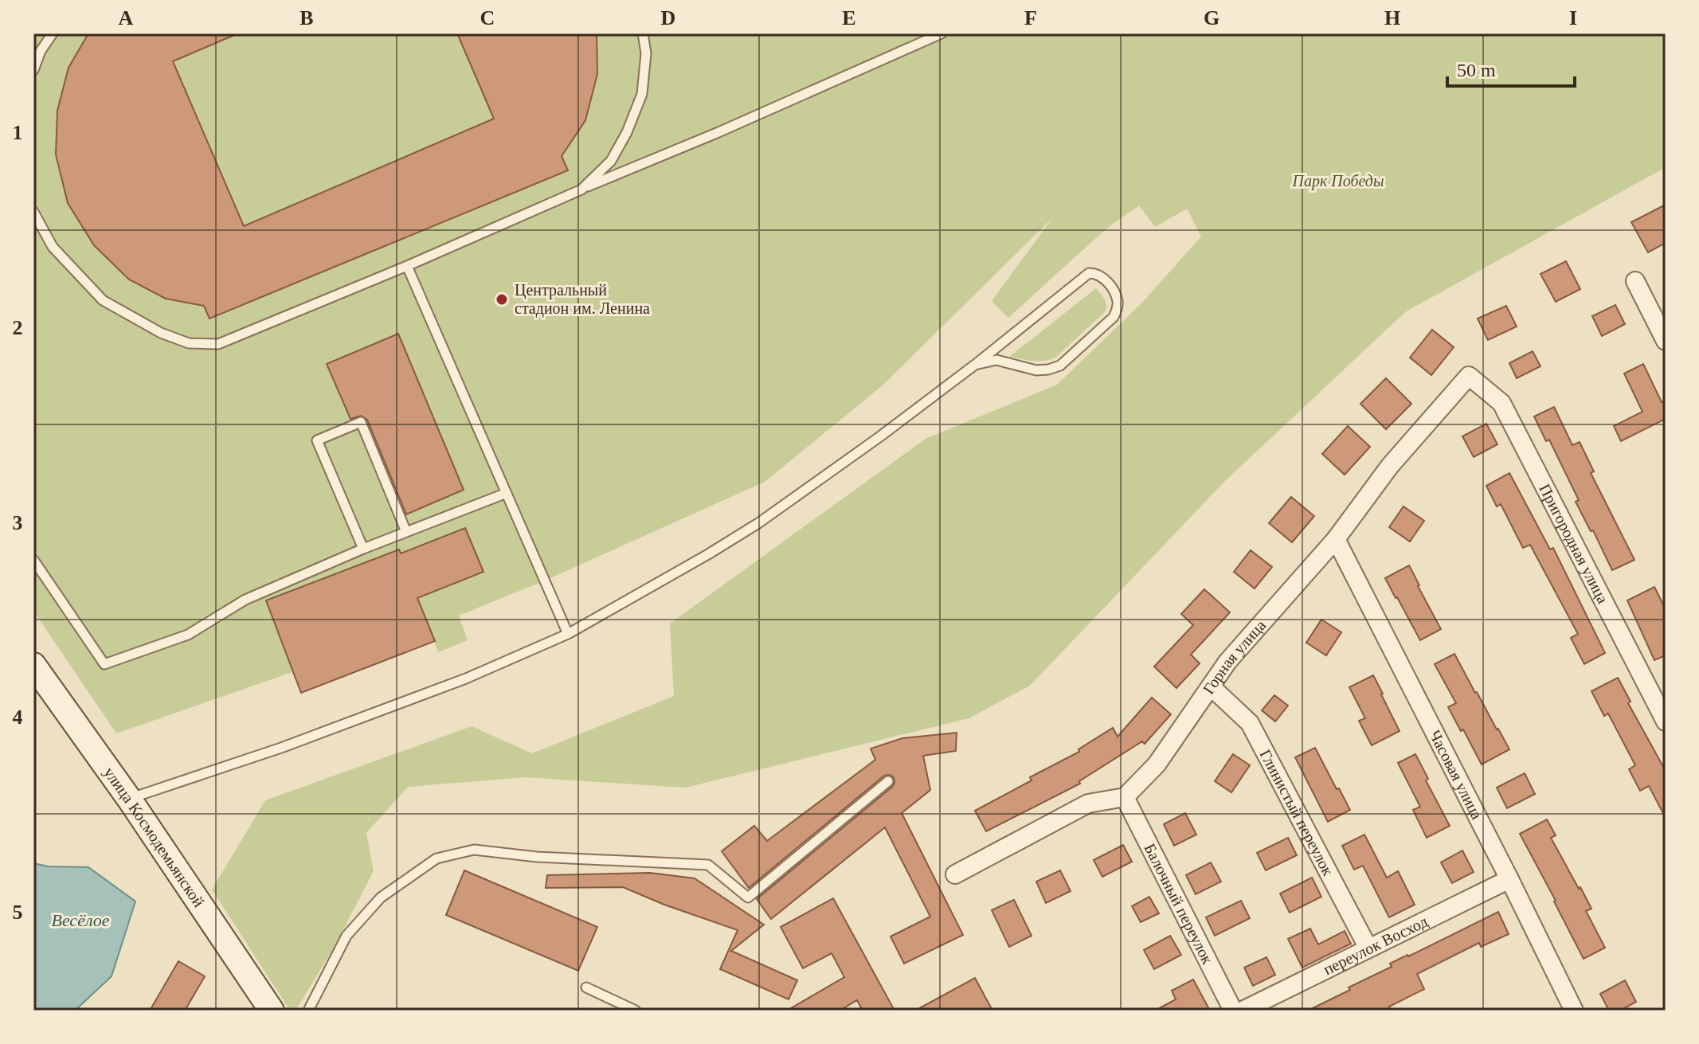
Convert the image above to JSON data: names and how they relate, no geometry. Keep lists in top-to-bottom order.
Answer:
{
  "streets": {
    "street": [
      "Пригородная улица",
      "Горная улица",
      "Часовая улица",
      "Глинистый переулок",
      "улица Космодемьянской",
      "Балочный переулок",
      "переулок Восход"
    ]
  },
  "crossings": [
    ["Пригородная улица", "Горная улица"],
    ["Горная улица", "Часовая улица"],
    ["Горная улица", "Глинистый переулок"],
    ["Горная улица", "Балочный переулок"],
    ["Часовая улица", "переулок Восход"],
    ["Глинистый переулок", "переулок Восход"]
  ],
  "water": ["Весёлое"],
  "parks": ["Парк Победы"],
  "places": ["Центральный стадион им. Ленина"],
  "scale_bar": "50 m",
  "grid": {
    "columns": [
      "A",
      "B",
      "C",
      "D",
      "E",
      "F",
      "G",
      "H",
      "I"
    ],
    "rows": [
      "1",
      "2",
      "3",
      "4",
      "5"
    ]
  }
}
